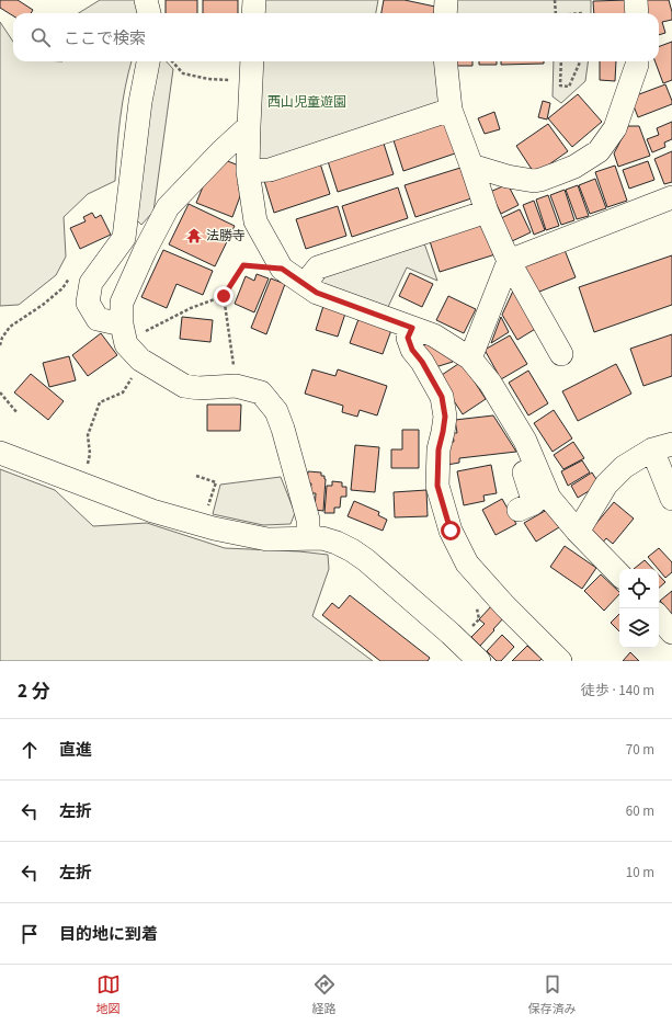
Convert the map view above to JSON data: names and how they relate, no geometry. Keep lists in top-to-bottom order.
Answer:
{
  "parks": ["西山児童遊園"],
  "places": {
    "temple": ["法勝寺"]
  },
  "page": {
    "search": "ここで検索",
    "heading": ["2 分", "徒歩 · 140 m"],
    "list": [
      ["直進", "70 m"],
      ["左折", "60 m"],
      ["左折", "10 m"],
      "目的地に到着"
    ],
    "nav": ["地図", "経路", "保存済み"]
  }
}
